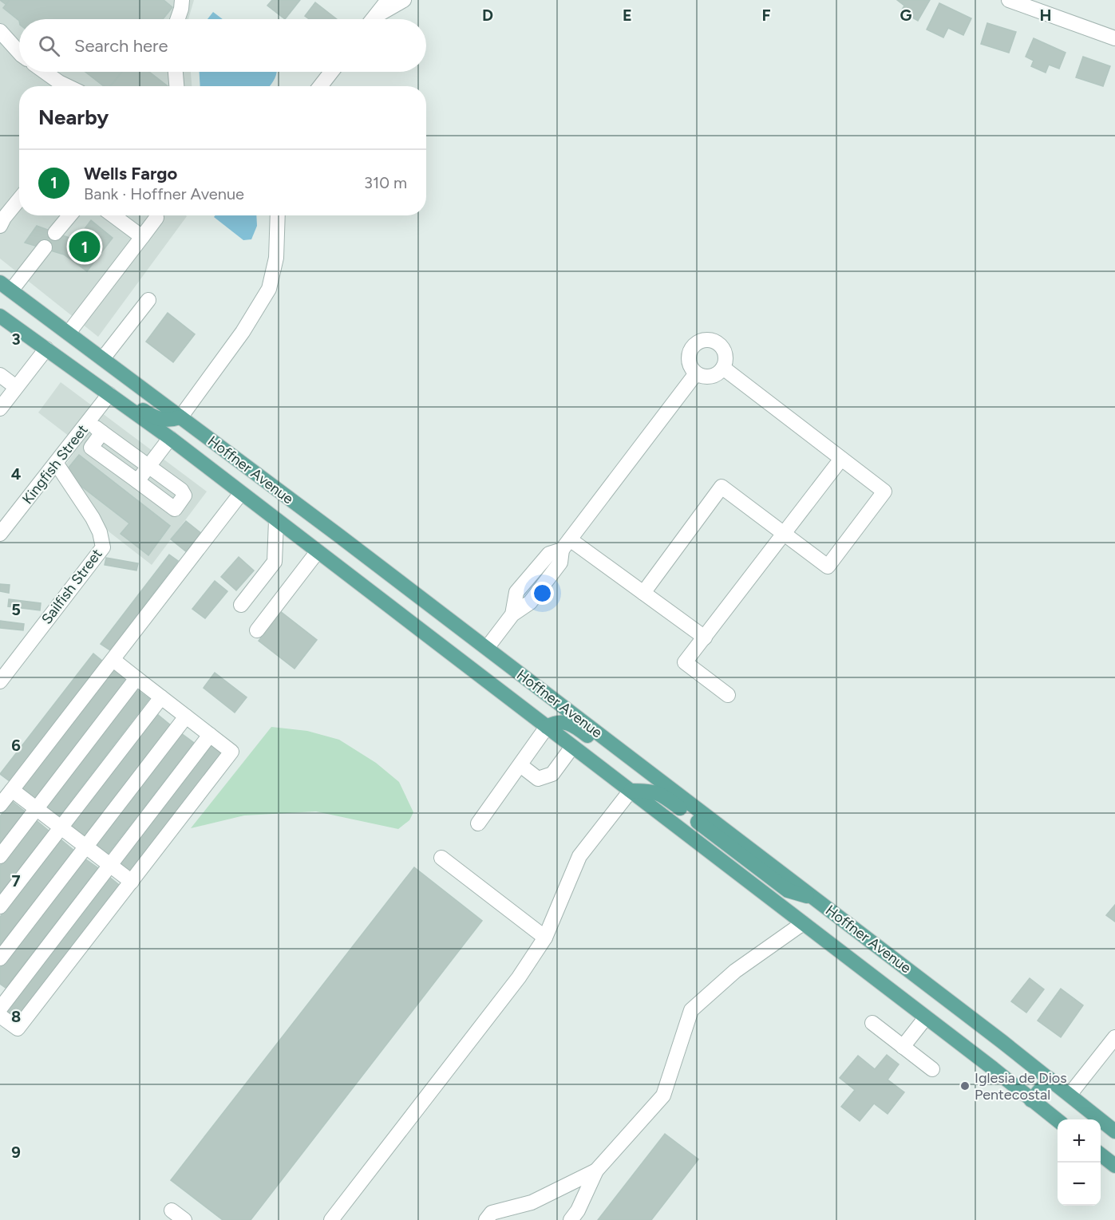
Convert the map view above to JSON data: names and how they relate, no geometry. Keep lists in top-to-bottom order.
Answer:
{
  "streets": {
    "main road": ["Hoffner Avenue"],
    "street": ["Kingfish Street", "Sailfish Street"]
  },
  "crossings": [
    ["Kingfish Street", "Hoffner Avenue"],
    ["Kingfish Street", "Sailfish Street"]
  ],
  "places": ["Iglesia de Dios Pentecostal"],
  "page": {
    "search": "Search here",
    "heading": "Nearby",
    "list": [
      {
        "mark": "1",
        "name": "Wells Fargo",
        "note": "Bank · Hoffner Avenue",
        "value": "310 m"
      }
    ],
    "pins": "1",
    "map_buttons": ["+", "−"]
  },
  "grid": {
    "columns": [
      "D",
      "E",
      "F",
      "G",
      "H"
    ],
    "rows": [
      "3",
      "4",
      "5",
      "6",
      "7",
      "8",
      "9"
    ]
  }
}
